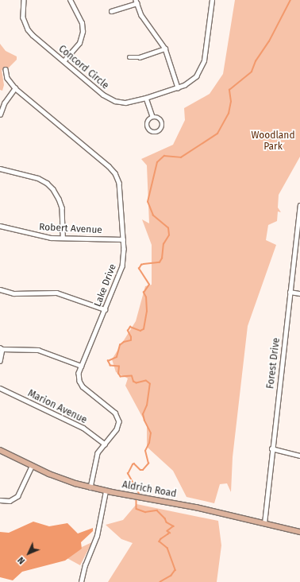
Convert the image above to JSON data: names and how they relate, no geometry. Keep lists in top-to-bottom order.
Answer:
{
  "streets": {
    "main road": ["Aldrich Road"],
    "street": [
      "Concord Circle",
      "Robert Avenue",
      "Lake Drive",
      "Forest Drive",
      "Marion Avenue"
    ]
  },
  "crossings": [
    ["Robert Avenue", "Lake Drive"],
    ["Lake Drive", "Marion Avenue"],
    ["Lake Drive", "Aldrich Road"],
    ["Forest Drive", "Aldrich Road"]
  ],
  "parks": ["Woodland Park"],
  "north": "bottom left"
}
